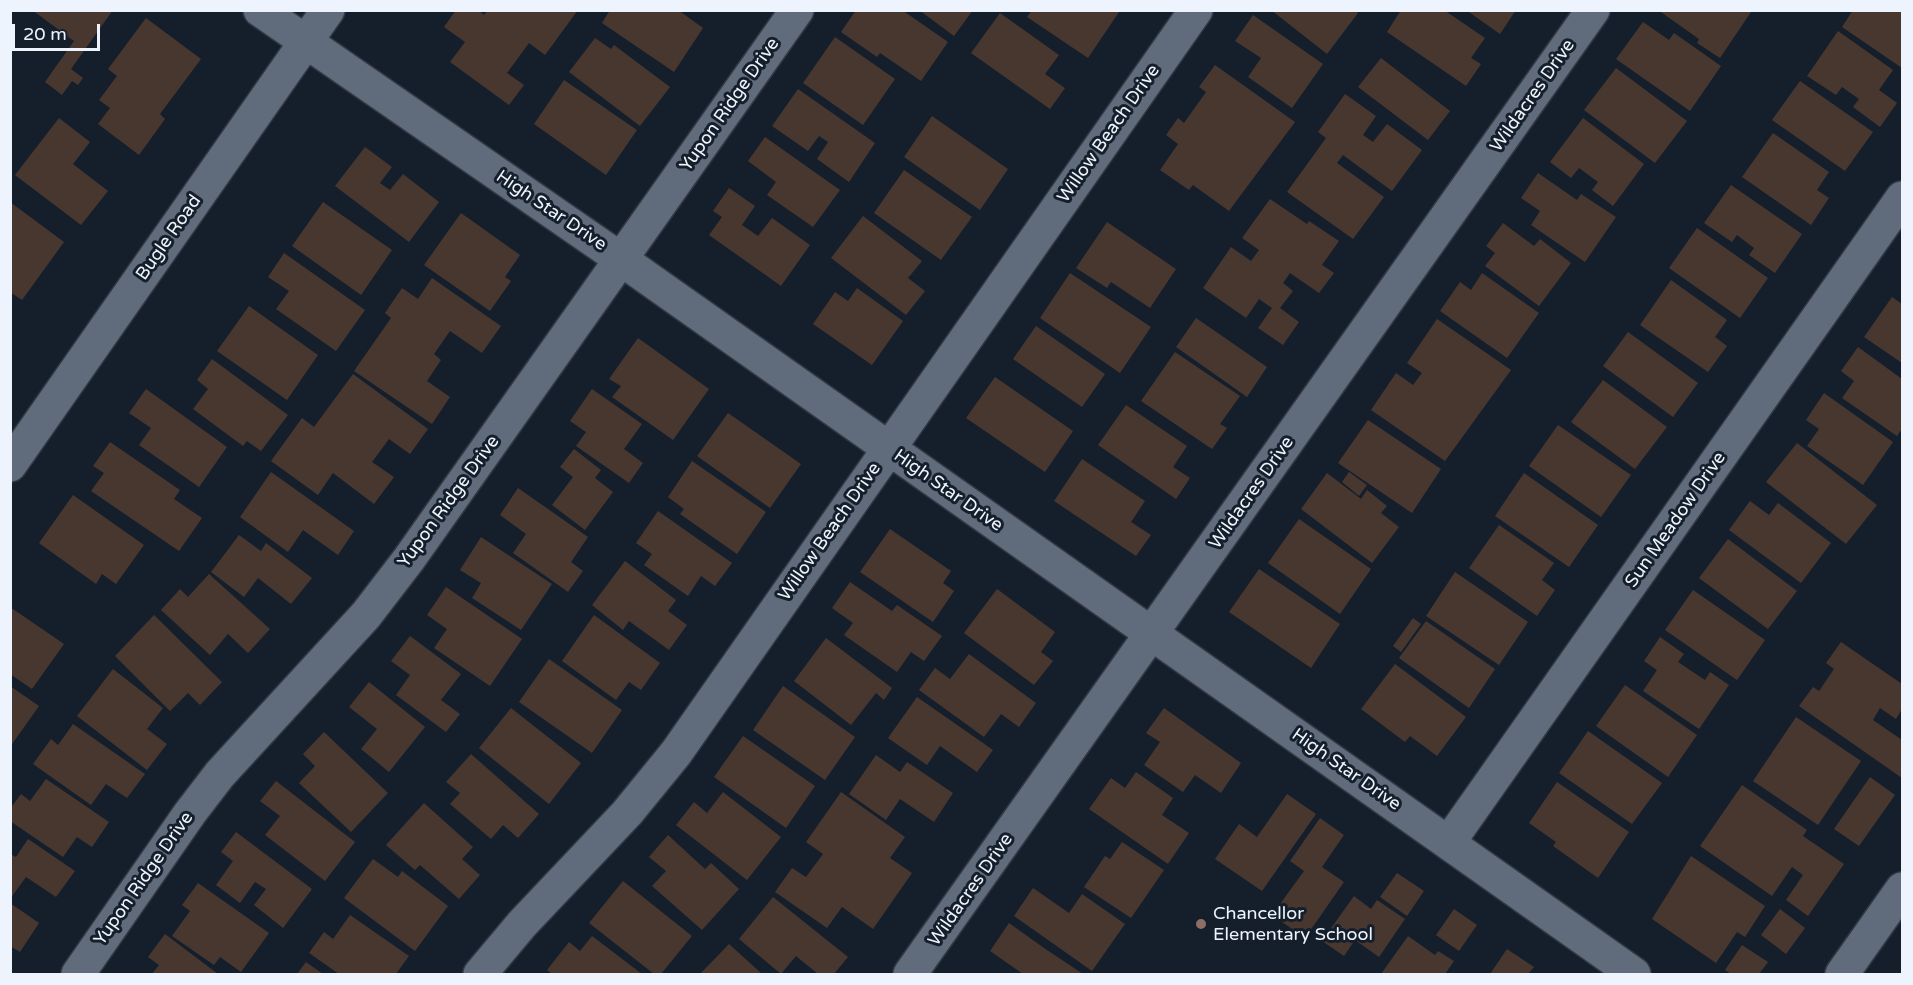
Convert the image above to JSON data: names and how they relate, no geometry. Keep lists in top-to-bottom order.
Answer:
{
  "streets": {
    "street": [
      "Wildacres Drive",
      "Yupon Ridge Drive",
      "Willow Beach Drive",
      "High Star Drive",
      "Bugle Road",
      "Sun Meadow Drive"
    ]
  },
  "crossings": [
    ["Wildacres Drive", "High Star Drive"],
    ["Yupon Ridge Drive", "High Star Drive"],
    ["Willow Beach Drive", "High Star Drive"],
    ["High Star Drive", "Bugle Road"],
    ["High Star Drive", "Sun Meadow Drive"]
  ],
  "places": ["Chancellor Elementary School"],
  "scale_bar": "20 m"
}
